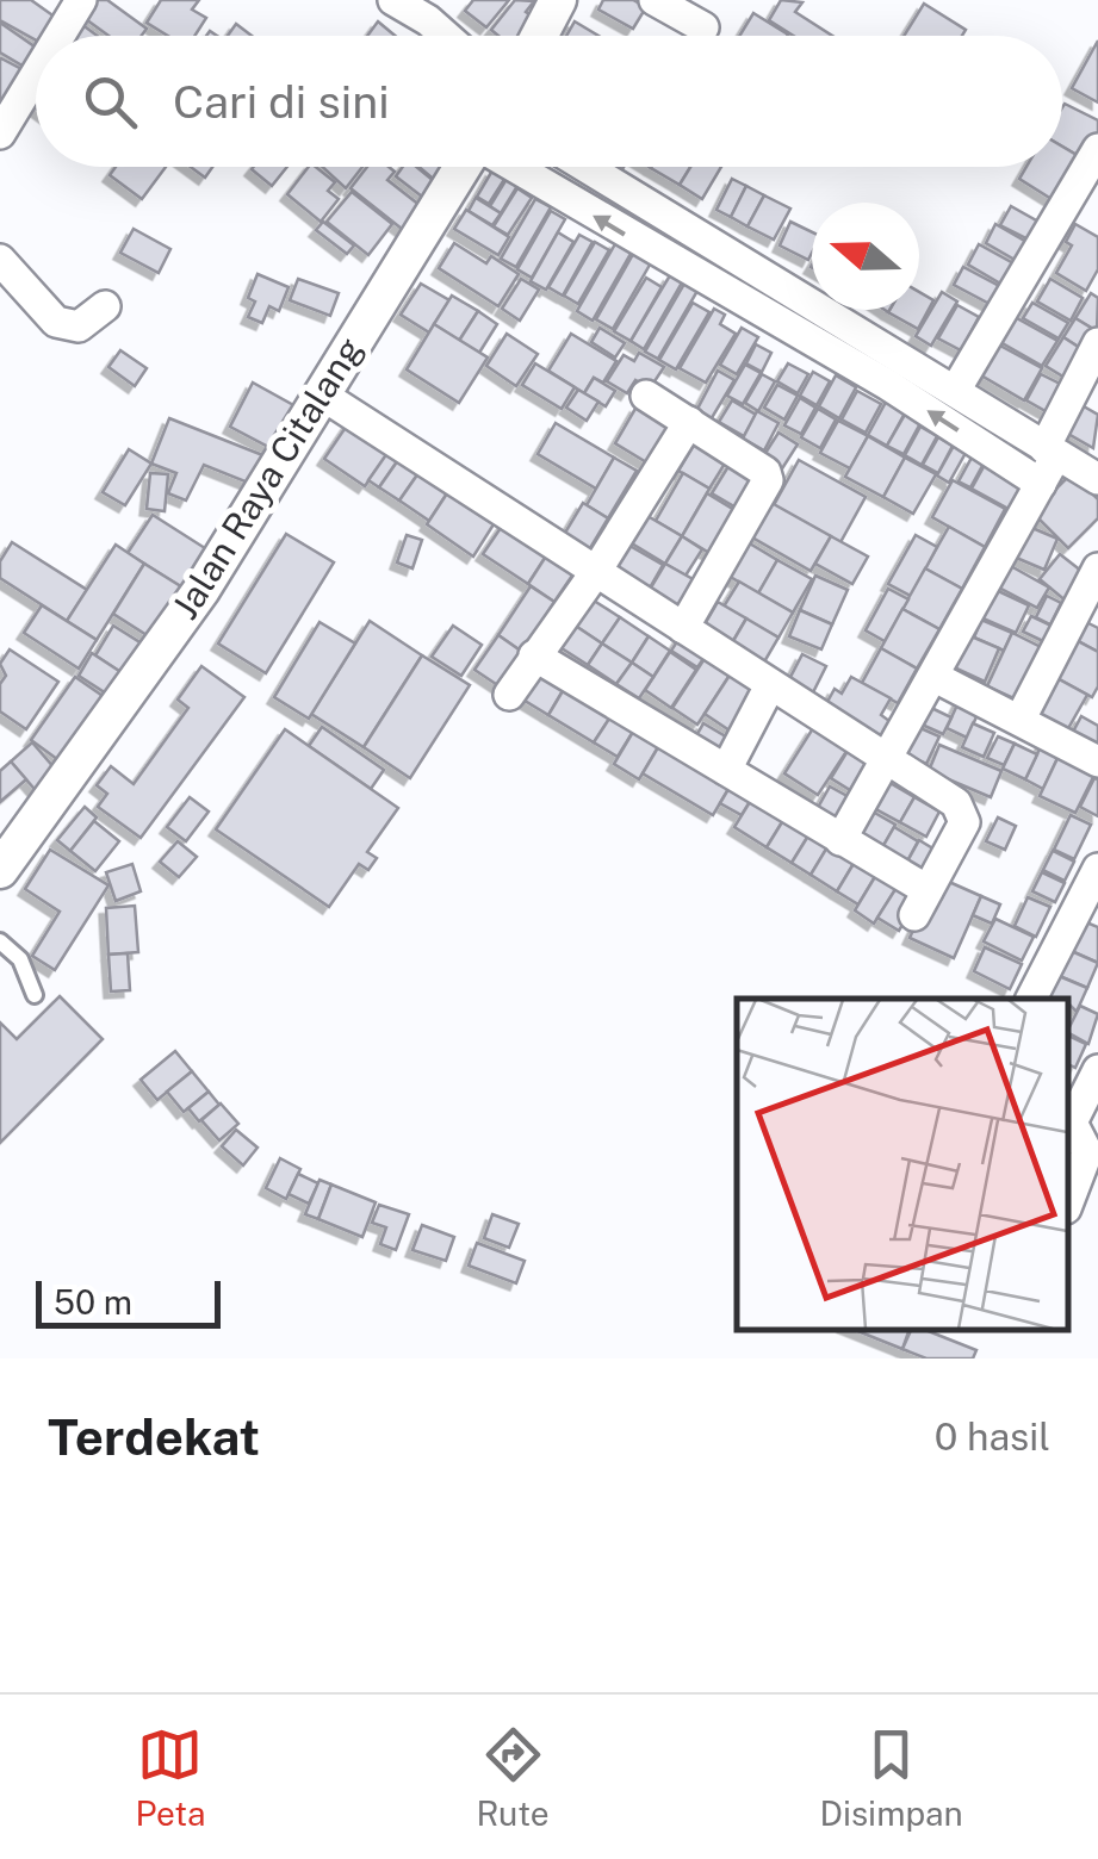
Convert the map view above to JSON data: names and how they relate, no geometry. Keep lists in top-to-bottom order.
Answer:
{
  "streets": {
    "street": ["Jalan Raya Citalang"]
  },
  "scale_bar": "50 m",
  "north": "left",
  "page": {
    "search": "Cari di sini",
    "scale": "50 m",
    "heading": ["Terdekat", "0 hasil"],
    "nav": ["Peta", "Rute", "Disimpan"]
  }
}
